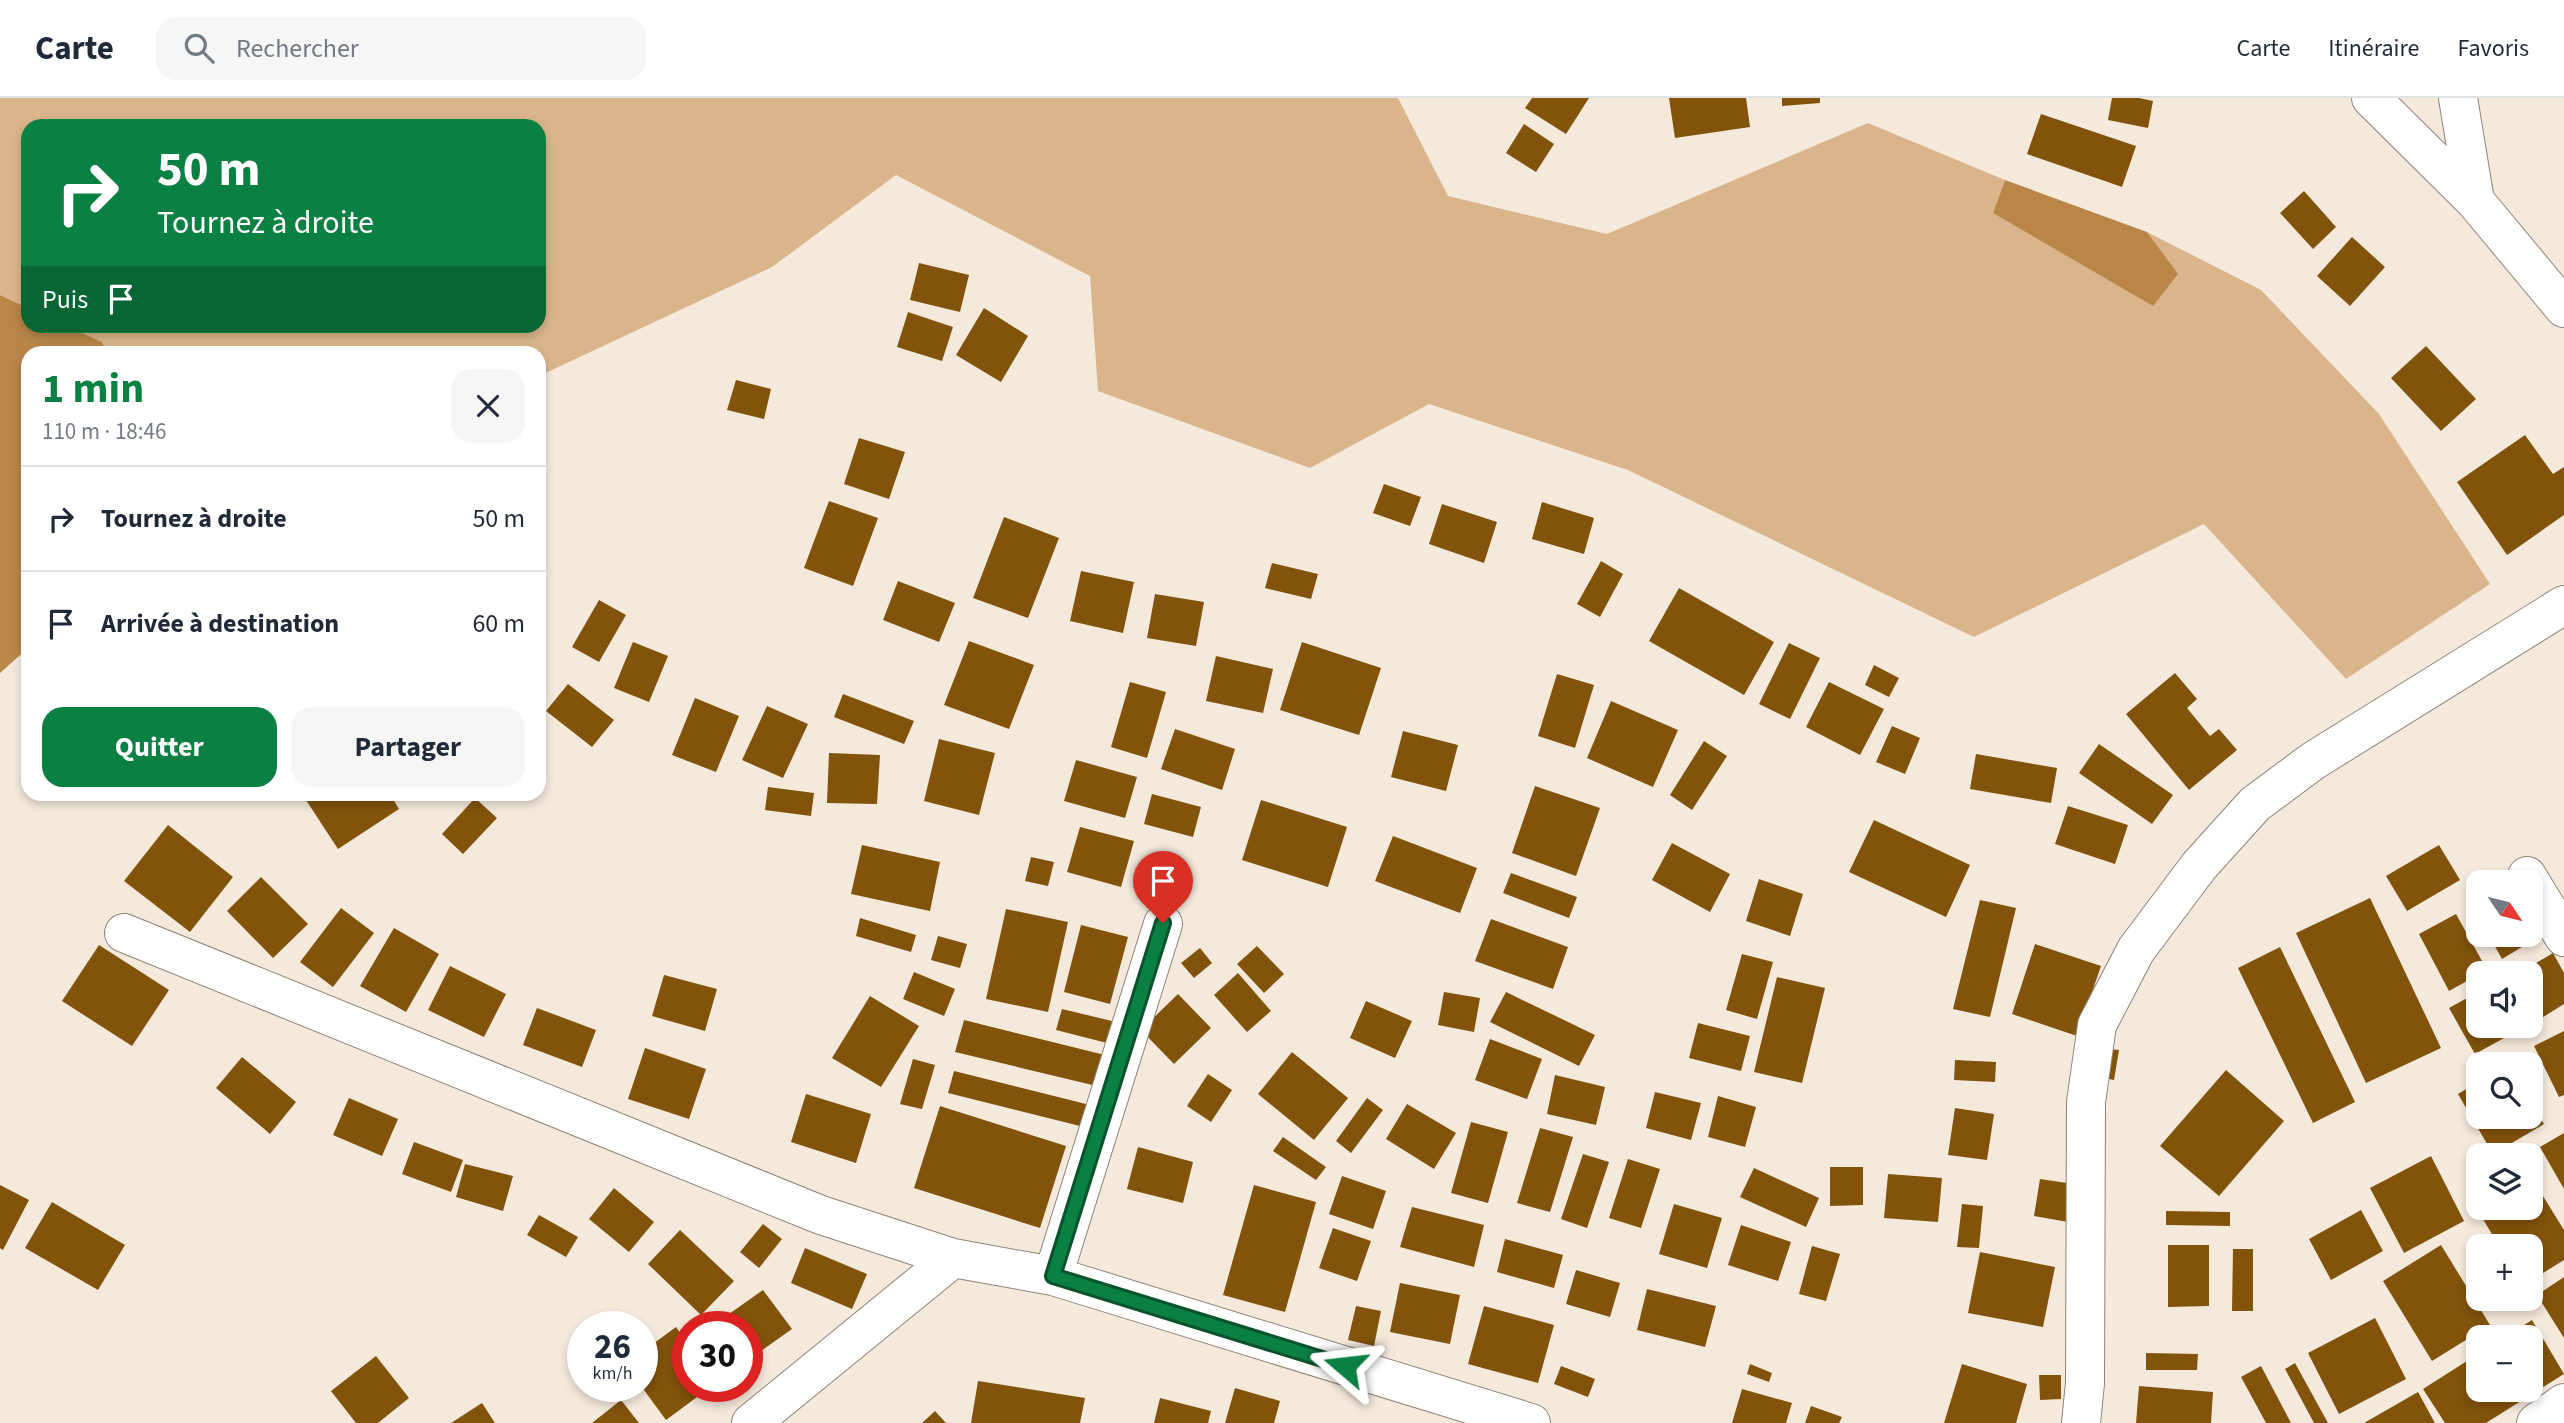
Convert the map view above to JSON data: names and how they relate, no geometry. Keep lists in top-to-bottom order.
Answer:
{
  "north": "bottom right",
  "page": {
    "header": "Carte",
    "search": "Rechercher",
    "nav": ["Carte", "Itinéraire", "Favoris"],
    "turn": ["50 m", "Tournez à droite"],
    "then": "Puis",
    "heading": ["1 min", "110 m · 18:46"],
    "list": [
      {
        "name": "Tournez à droite",
        "value": "50 m"
      },
      {
        "name": "Arrivée à destination",
        "value": "60 m"
      }
    ],
    "buttons": ["Quitter", "Partager"],
    "map_buttons": ["+", "−"],
    "speed": "26 km/h",
    "limit": "30"
  }
}
